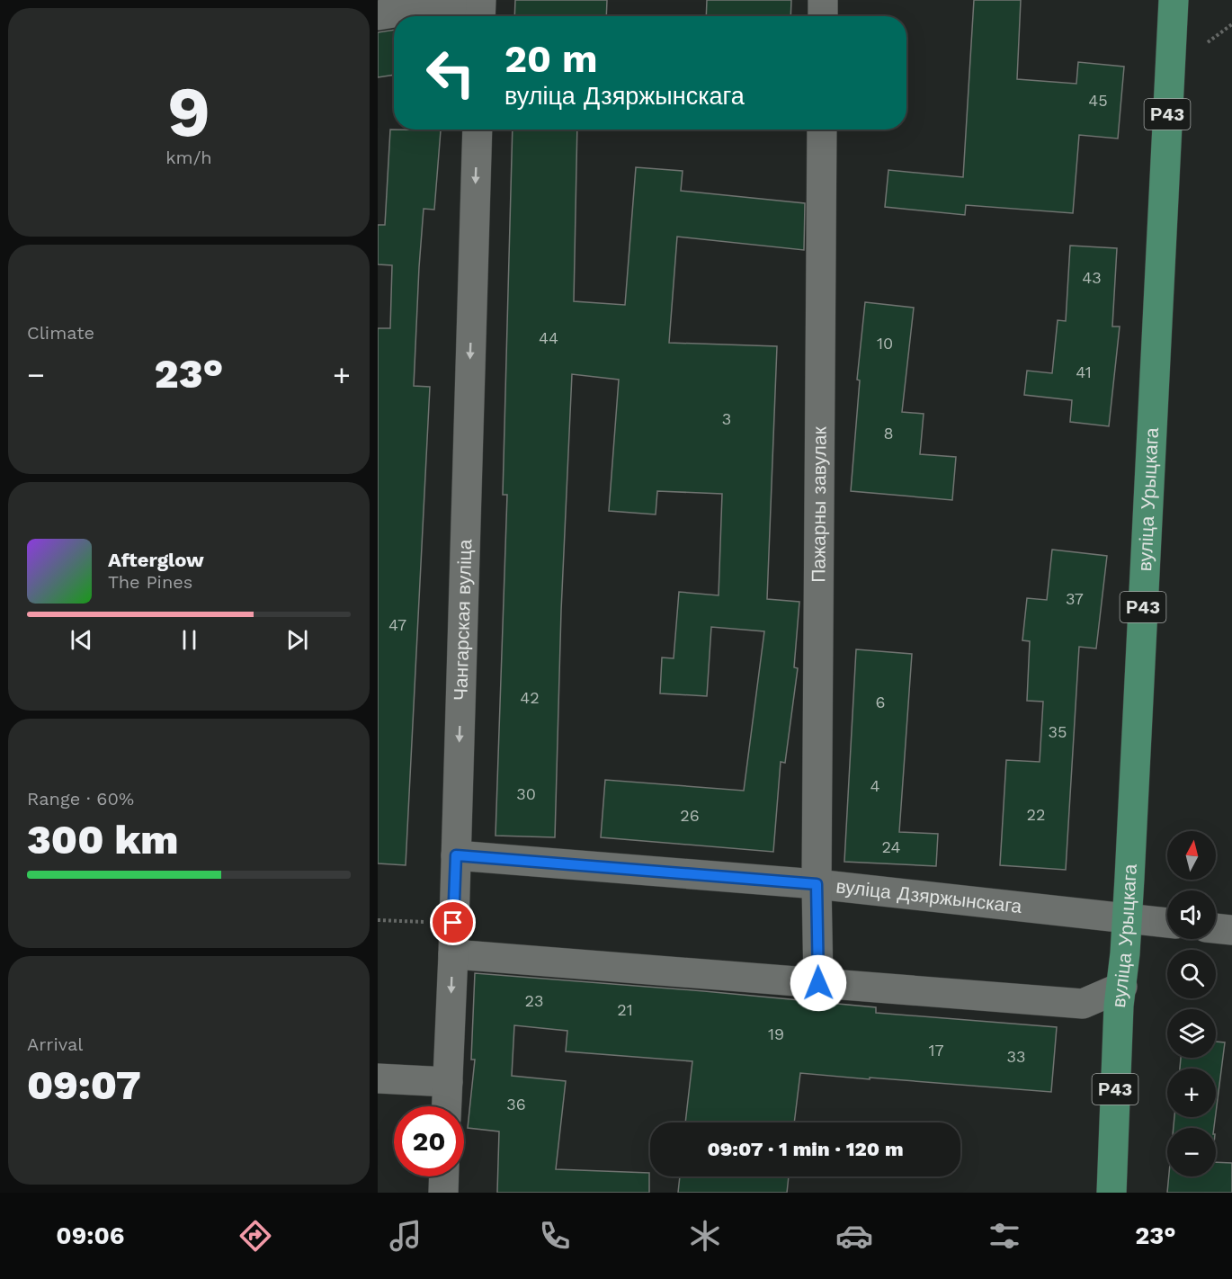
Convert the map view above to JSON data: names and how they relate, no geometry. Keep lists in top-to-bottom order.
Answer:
{
  "streets": {
    "main road": ["Р43", "вуліца Урыцкага"],
    "street": ["Пажарны завулак", "Чангарская вуліца", "вуліца Дзяржынскага"]
  },
  "crossings": [
    ["вуліца Урыцкага", "вуліца Дзяржынскага"],
    ["Пажарны завулак", "вуліца Дзяржынскага"],
    ["Чангарская вуліца", "вуліца Дзяржынскага"]
  ],
  "one_way": ["Чангарская вуліца"],
  "house_numbers": [
    "45",
    "43",
    "44",
    "10",
    "41",
    "3",
    "8",
    "37",
    "47",
    "42",
    "6",
    "35",
    "4",
    "30",
    "22",
    "26",
    "24",
    "23",
    "21",
    "19",
    "17",
    "33",
    "36"
  ],
  "north": "top",
  "page": {
    "tile": [
      ["9", "km/h"],
      "Climate",
      ["Range · 60%", "300 km"],
      ["Arrival", "09:07"]
    ],
    "turn": ["20 m", "вуліца Дзяржынскага"],
    "heat": ["−", "23°", "+"],
    "song": ["Afterglow", "The Pines"],
    "map_buttons": ["+", "−"],
    "limit": "20",
    "trip": "09:07 · 1 min · 120 m",
    "tabs": ["09:06", "23°"]
  }
}
